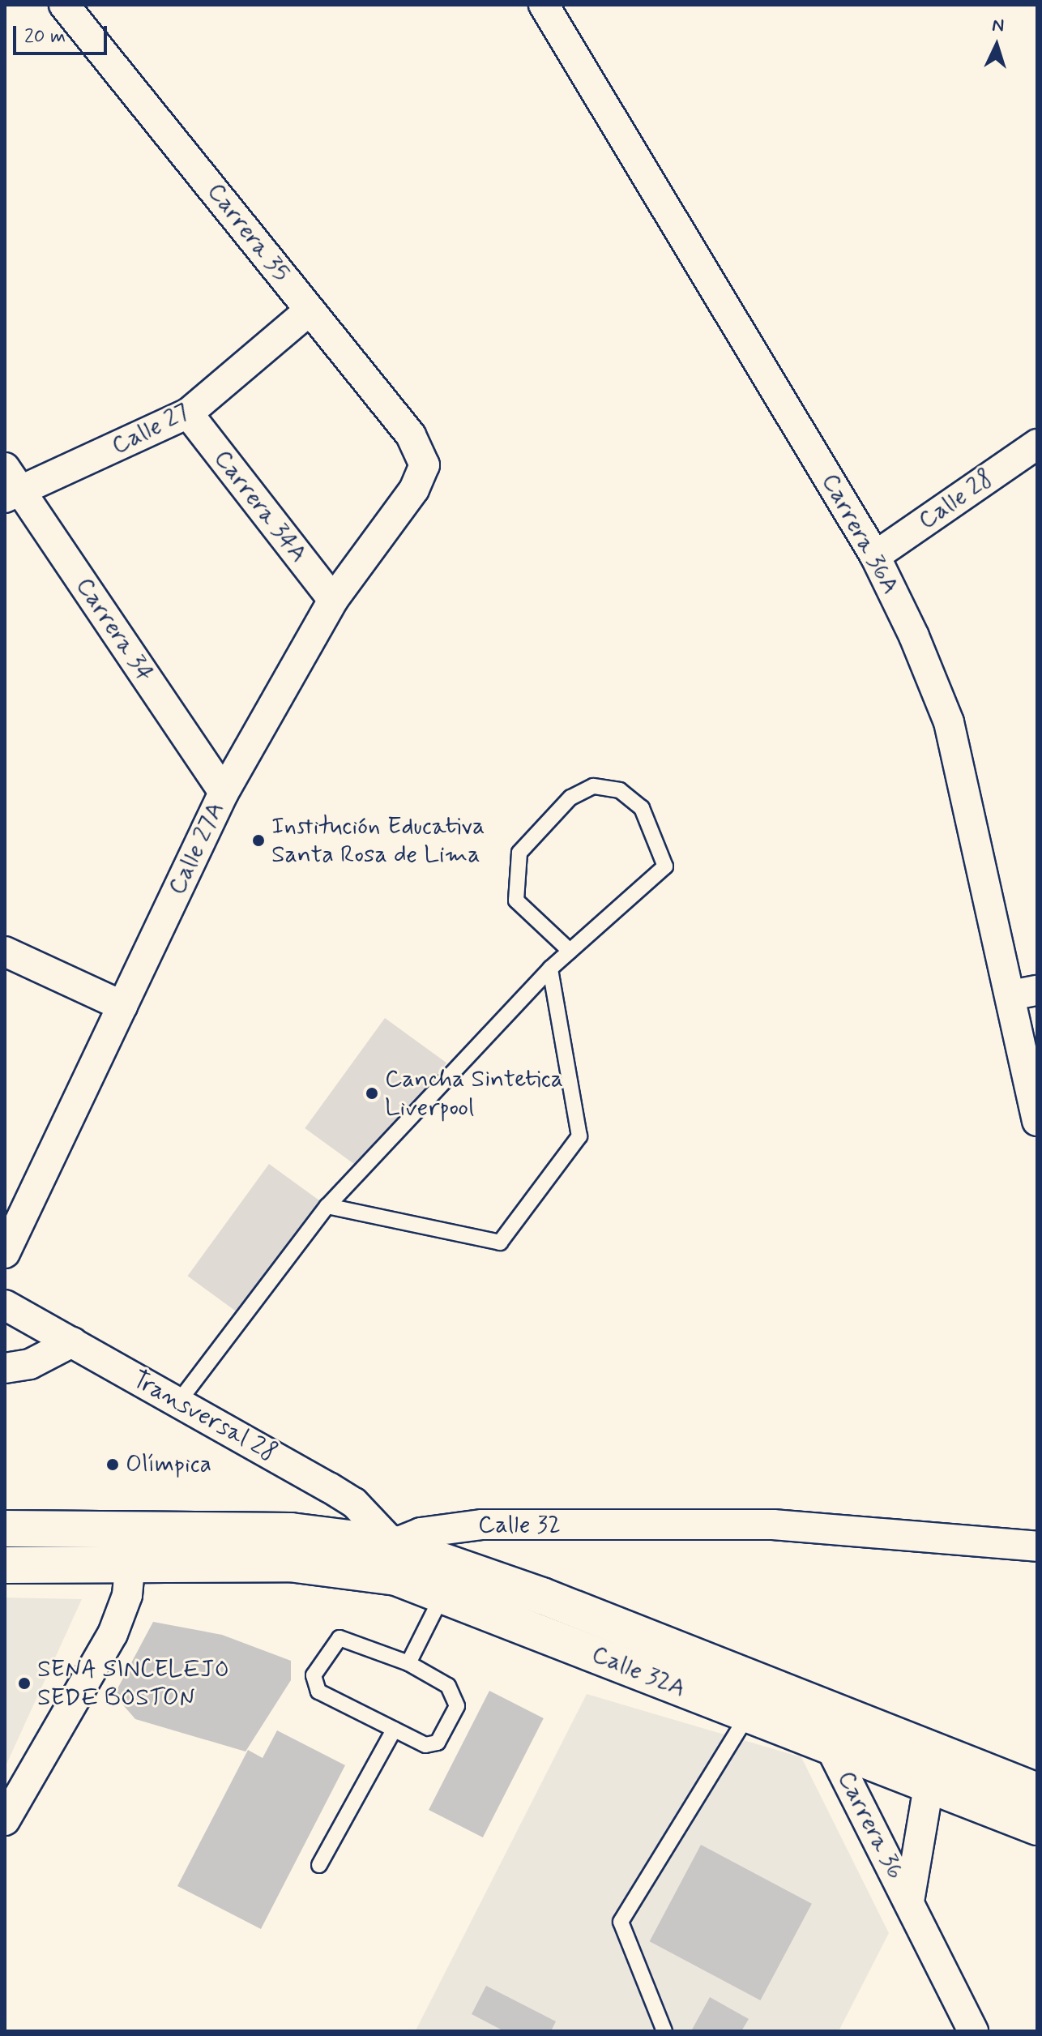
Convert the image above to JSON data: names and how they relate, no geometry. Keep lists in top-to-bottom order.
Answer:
{
  "streets": {
    "main road": ["Calle 32", "Calle 32A"],
    "street": [
      "Carrera 35",
      "Calle 27",
      "Calle 28",
      "Carrera 34A",
      "Carrera 36A",
      "Carrera 34",
      "Calle 27A",
      "Transversal 28",
      "Carrera 36"
    ]
  },
  "crossings": [
    ["Carrera 35", "Calle 27"],
    ["Carrera 35", "Calle 27A"],
    ["Calle 27", "Carrera 34A"],
    ["Calle 27", "Carrera 34"],
    ["Calle 28", "Carrera 36A"],
    ["Carrera 34A", "Calle 27A"],
    ["Carrera 34", "Calle 27A"],
    ["Transversal 28", "Calle 32"],
    ["Transversal 28", "Calle 32A"],
    ["Calle 32", "Calle 32A"],
    ["Calle 32A", "Carrera 36"]
  ],
  "places": [
    "Institución Educativa Santa Rosa de Lima",
    "Cancha Sintetica Liverpool",
    "Olímpica",
    "SENA SINCELEJO SEDE BOSTON"
  ],
  "scale_bar": "20 m",
  "north": "top"
}
